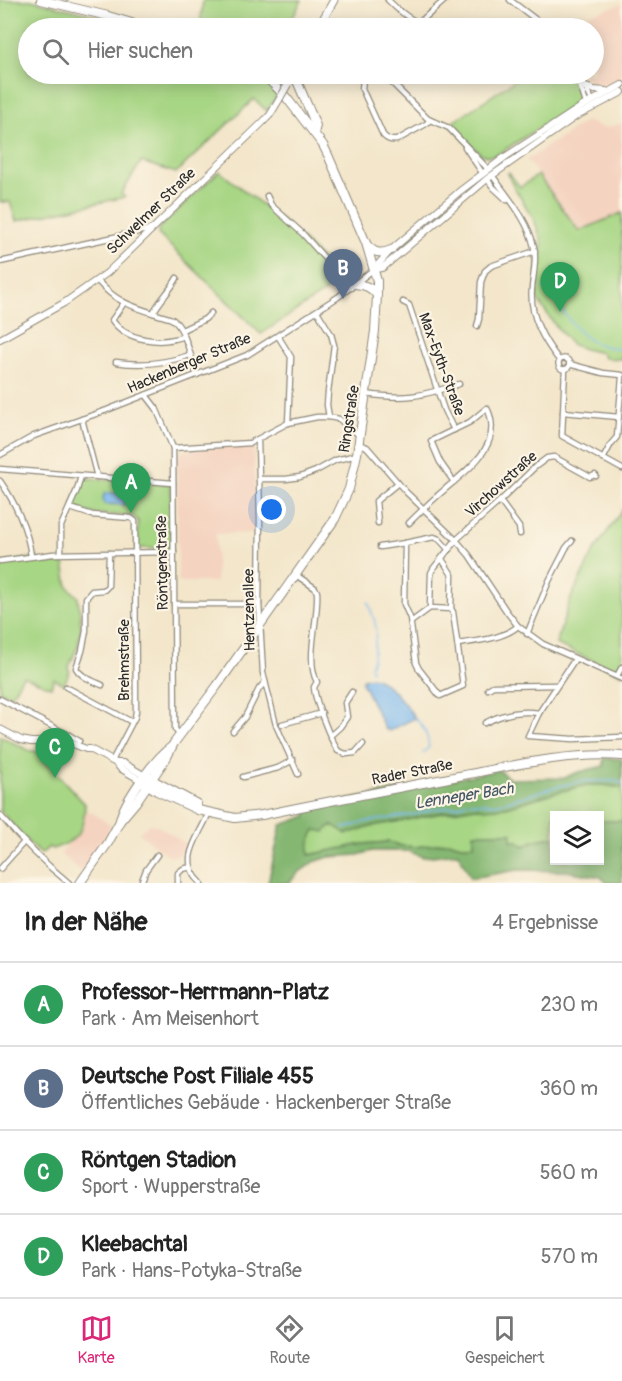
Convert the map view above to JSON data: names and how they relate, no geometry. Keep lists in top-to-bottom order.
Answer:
{
  "streets": {
    "main road": ["Ringstraße", "Rader Straße"],
    "street": [
      "Schwelmer Straße",
      "Hackenberger Straße",
      "Max-Eyth-Straße",
      "Virchowstraße",
      "Röntgenstraße",
      "Hentzenallee",
      "Brehmstraße"
    ]
  },
  "crossings": [
    ["Hackenberger Straße", "Ringstraße"],
    ["Hackenberger Straße", "Röntgenstraße"],
    ["Ringstraße", "Röntgenstraße"],
    ["Ringstraße", "Hentzenallee"],
    ["Ringstraße", "Rader Straße"],
    ["Brehmstraße", "Rader Straße"]
  ],
  "water": ["Lenneper Bach"],
  "page": {
    "search": "Hier suchen",
    "pins": [
      "B",
      "D",
      "A",
      "C"
    ],
    "heading": ["In der Nähe", "4 Ergebnisse"],
    "list": [
      {
        "mark": "A",
        "name": "Professor-Herrmann-Platz",
        "note": "Park · Am Meisenhort",
        "value": "230 m"
      },
      {
        "mark": "B",
        "name": "Deutsche Post Filiale 455",
        "note": "Öffentliches Gebäude · Hackenberger Straße",
        "value": "360 m"
      },
      {
        "mark": "C",
        "name": "Röntgen Stadion",
        "note": "Sport · Wupperstraße",
        "value": "560 m"
      },
      {
        "mark": "D",
        "name": "Kleebachtal",
        "note": "Park · Hans-Potyka-Straße",
        "value": "570 m"
      }
    ],
    "nav": ["Karte", "Route", "Gespeichert"]
  }
}
